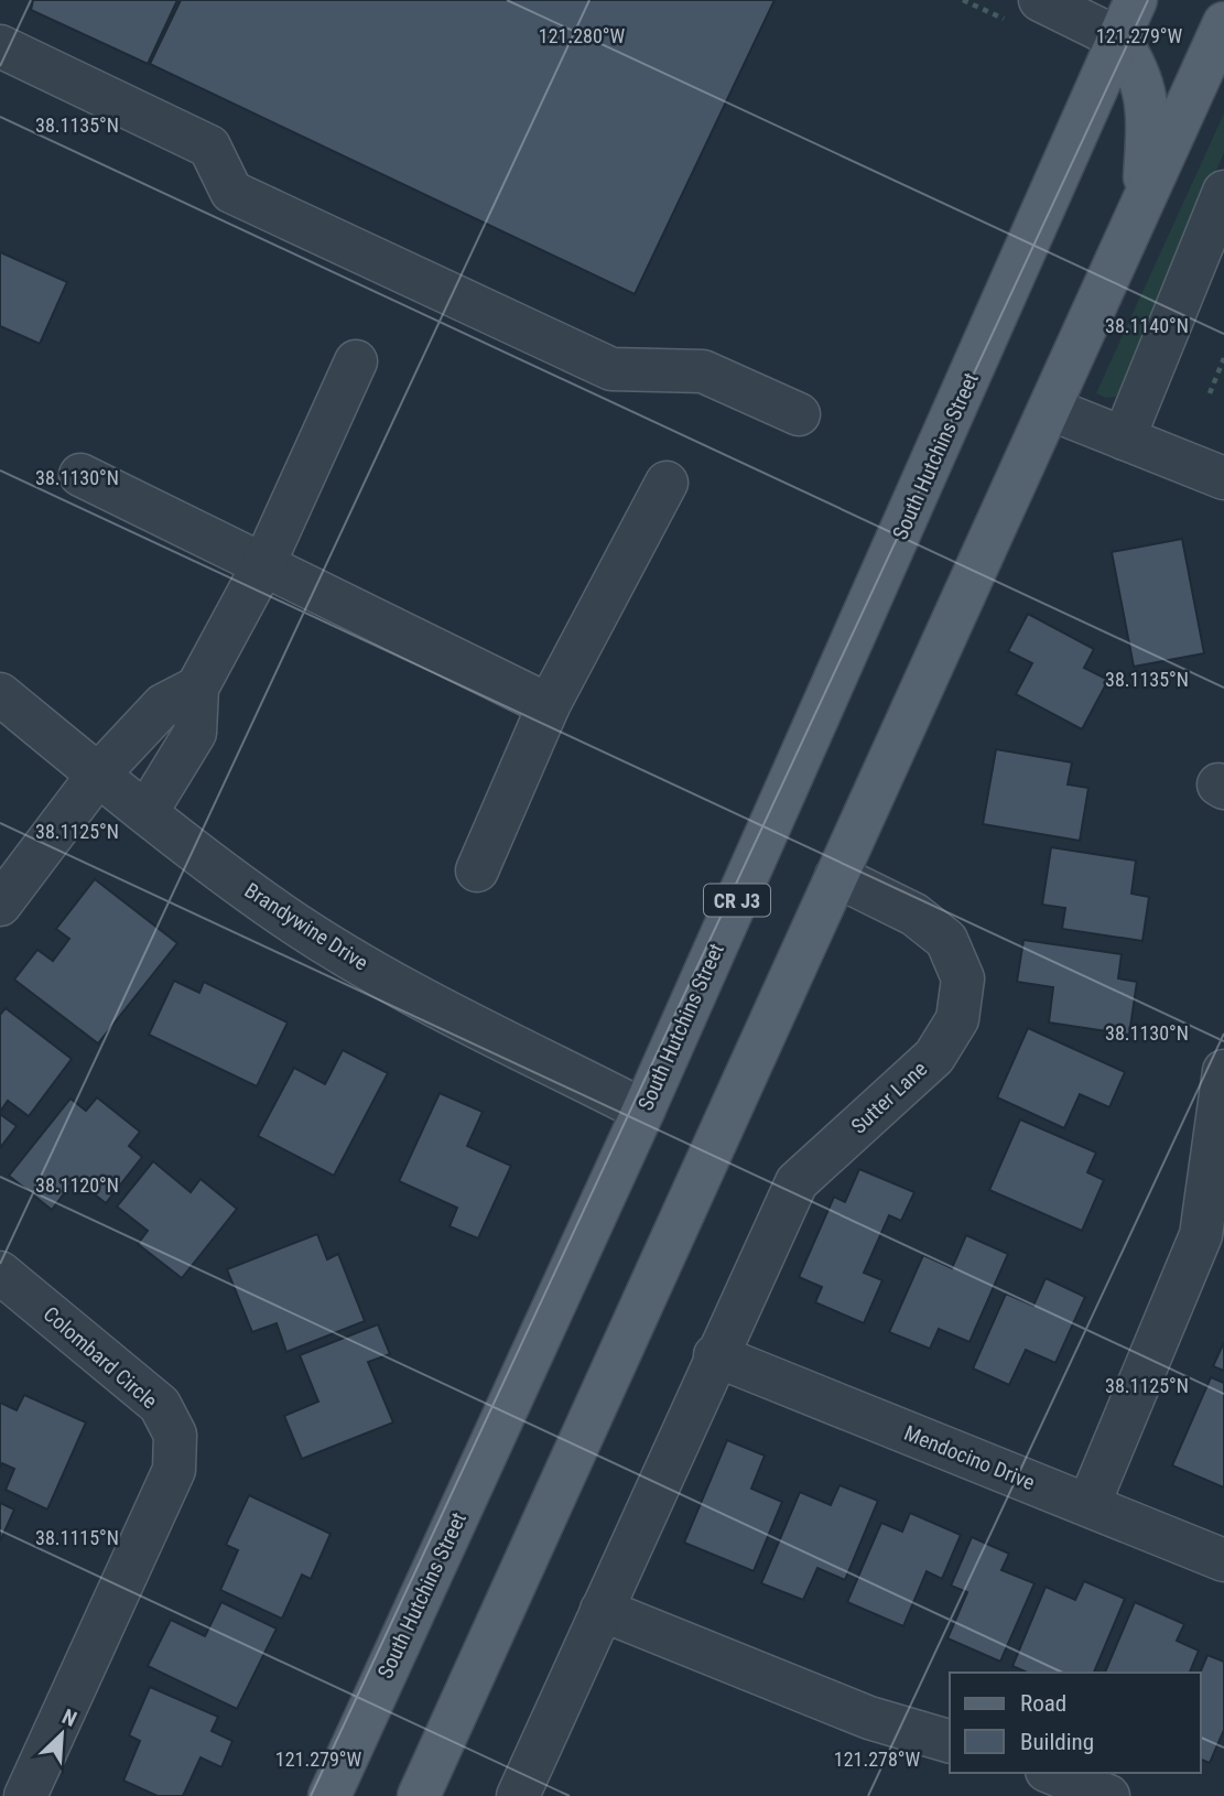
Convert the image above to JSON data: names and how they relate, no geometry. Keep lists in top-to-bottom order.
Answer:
{
  "streets": {
    "main road": ["South Hutchins Street", "CR J3"],
    "street": [
      "Brandywine Drive",
      "Sutter Lane",
      "Colombard Circle",
      "Mendocino Drive"
    ]
  },
  "crossings": [
    ["South Hutchins Street", "Brandywine Drive"],
    ["Sutter Lane", "Mendocino Drive"]
  ],
  "legend": ["Road", "Building"],
  "north": "top right",
  "coordinates": [
    "121.280°W",
    "121.279°W",
    "38.1135°N",
    "38.1140°N",
    "38.1130°N",
    "38.1125°N",
    "38.1120°N",
    "38.1115°N",
    "121.278°W"
  ]
}
